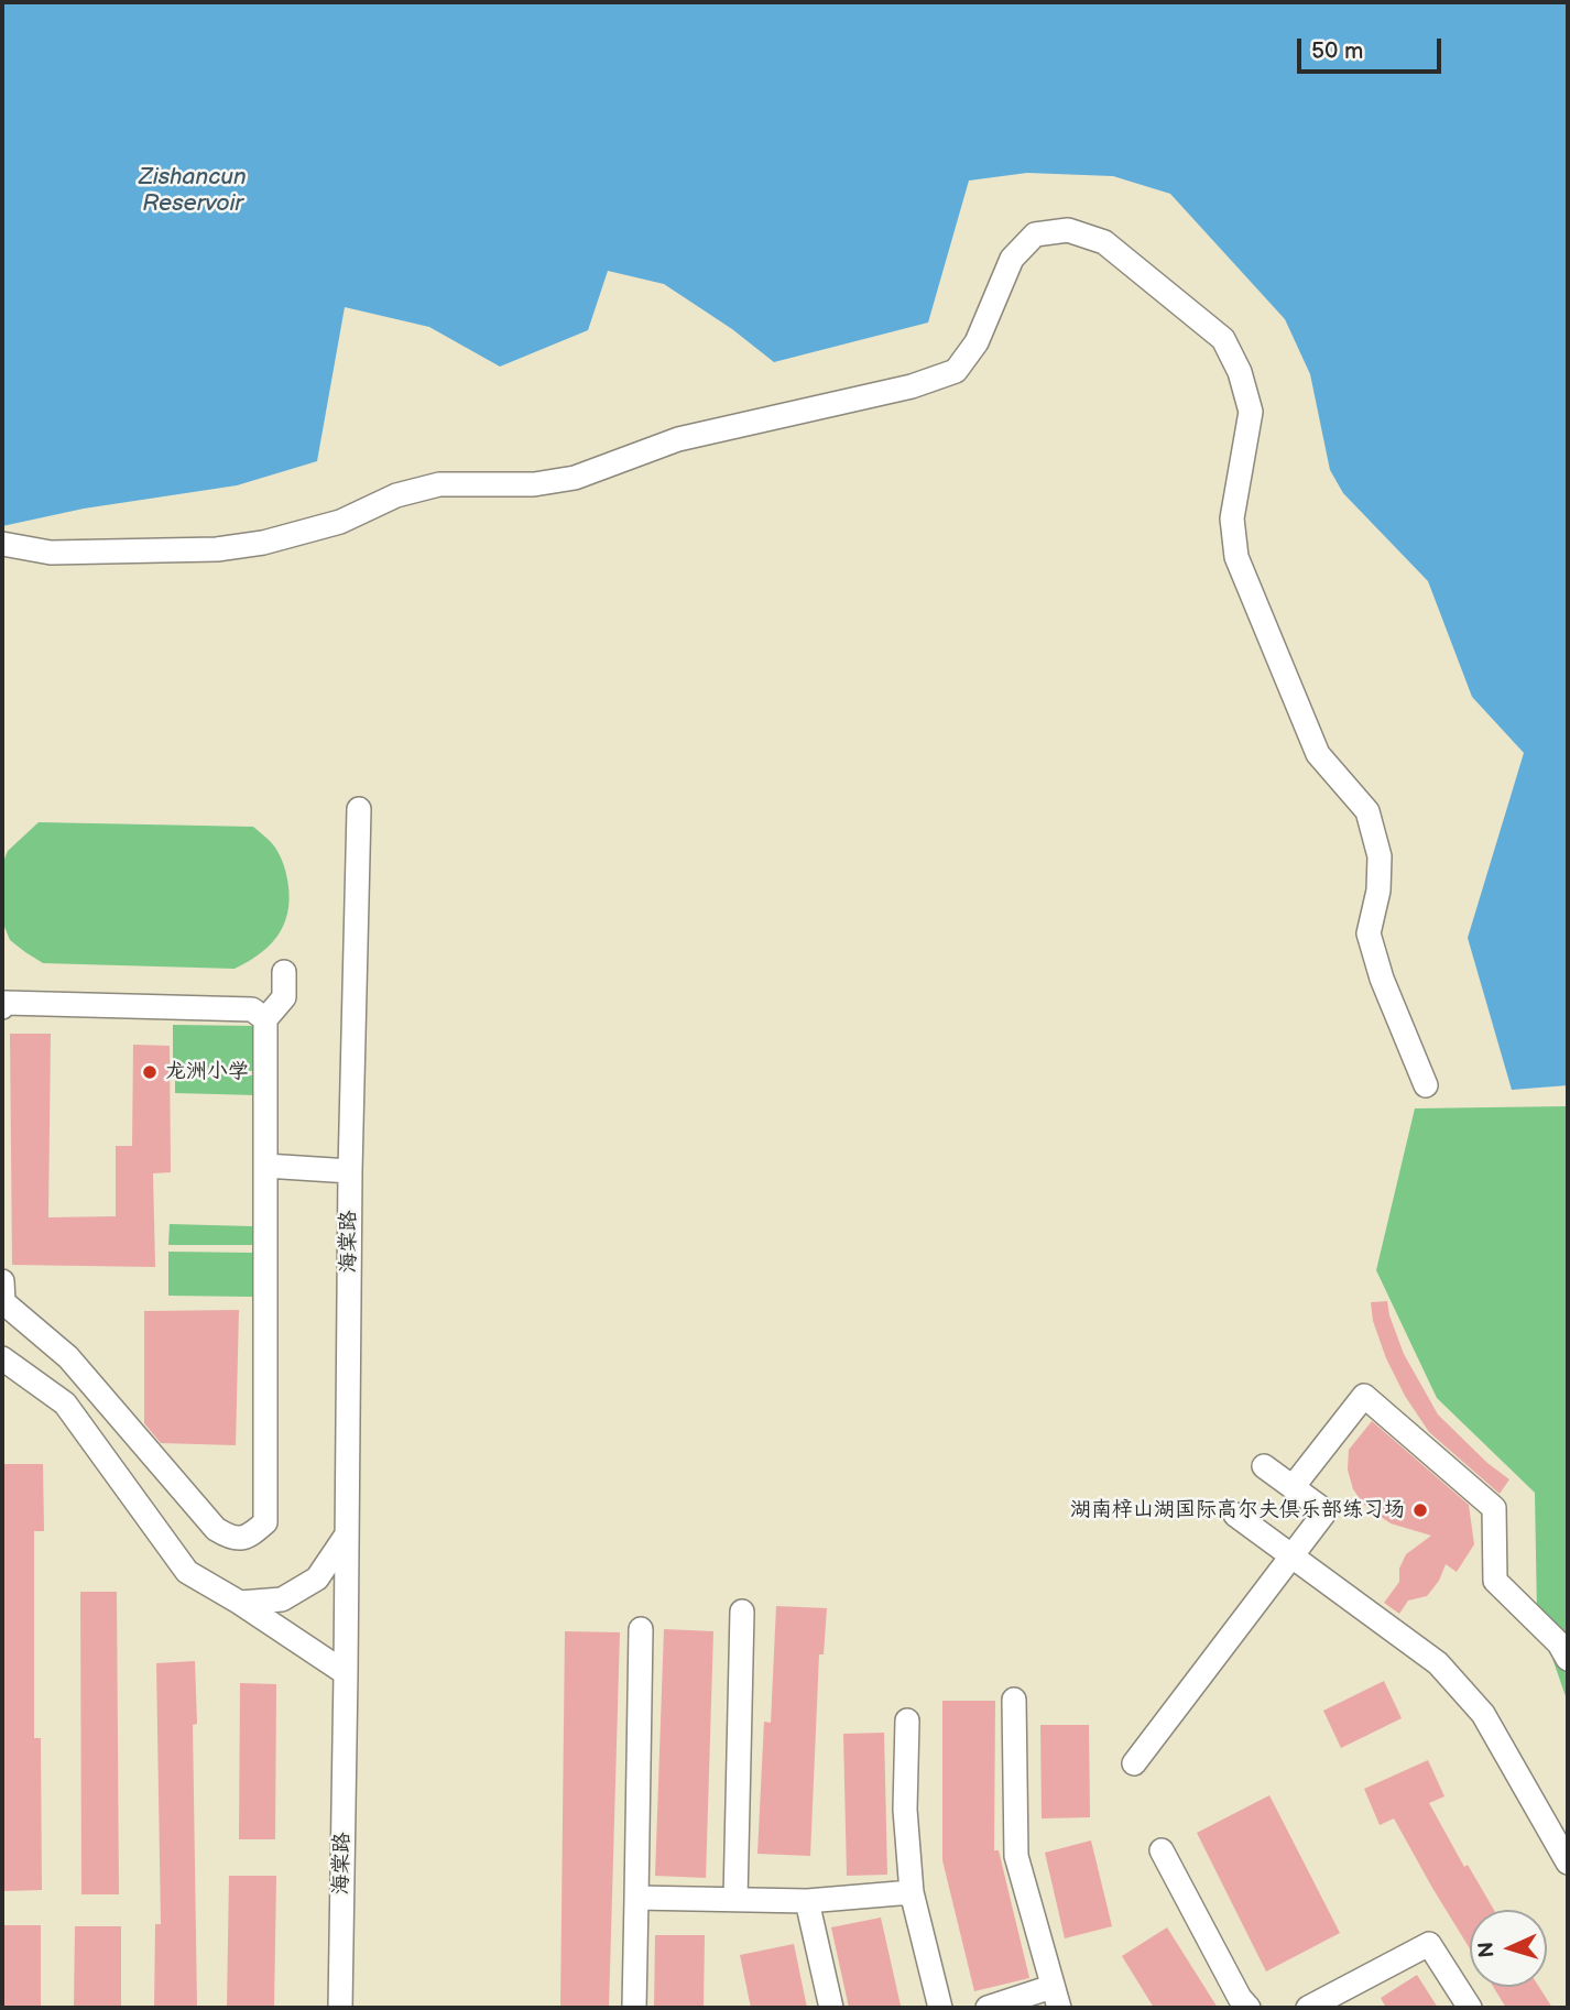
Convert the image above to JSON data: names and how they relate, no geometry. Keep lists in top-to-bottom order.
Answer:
{
  "streets": {
    "street": ["海棠路"]
  },
  "water": ["Zishancun Reservoir"],
  "places": ["龙洲小学", "湖南梓山湖国际高尔夫俱乐部练习场"],
  "scale_bar": "50 m",
  "north": "left"
}
